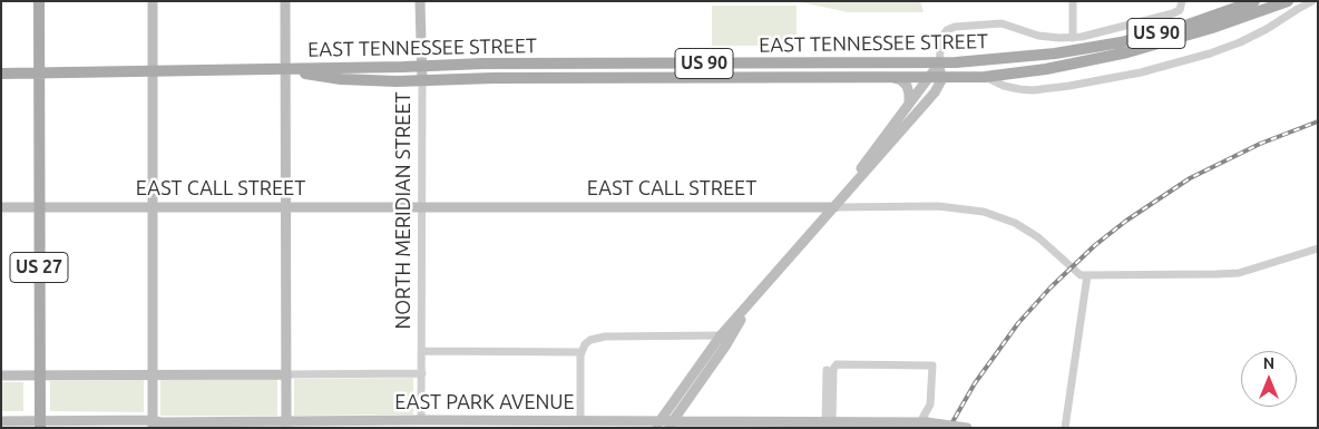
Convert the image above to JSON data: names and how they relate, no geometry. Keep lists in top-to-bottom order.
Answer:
{
  "streets": {
    "main road": ["US 90", "EAST TENNESSEE STREET", "US 27"],
    "street": ["EAST CALL STREET", "NORTH MERIDIAN STREET", "EAST PARK AVENUE"]
  },
  "crossings": [
    ["EAST TENNESSEE STREET", "NORTH MERIDIAN STREET"],
    ["EAST TENNESSEE STREET", "US 27"],
    ["EAST CALL STREET", "NORTH MERIDIAN STREET"],
    ["EAST CALL STREET", "US 27"],
    ["NORTH MERIDIAN STREET", "EAST PARK AVENUE"],
    ["US 27", "EAST PARK AVENUE"]
  ],
  "north": "top"
}
